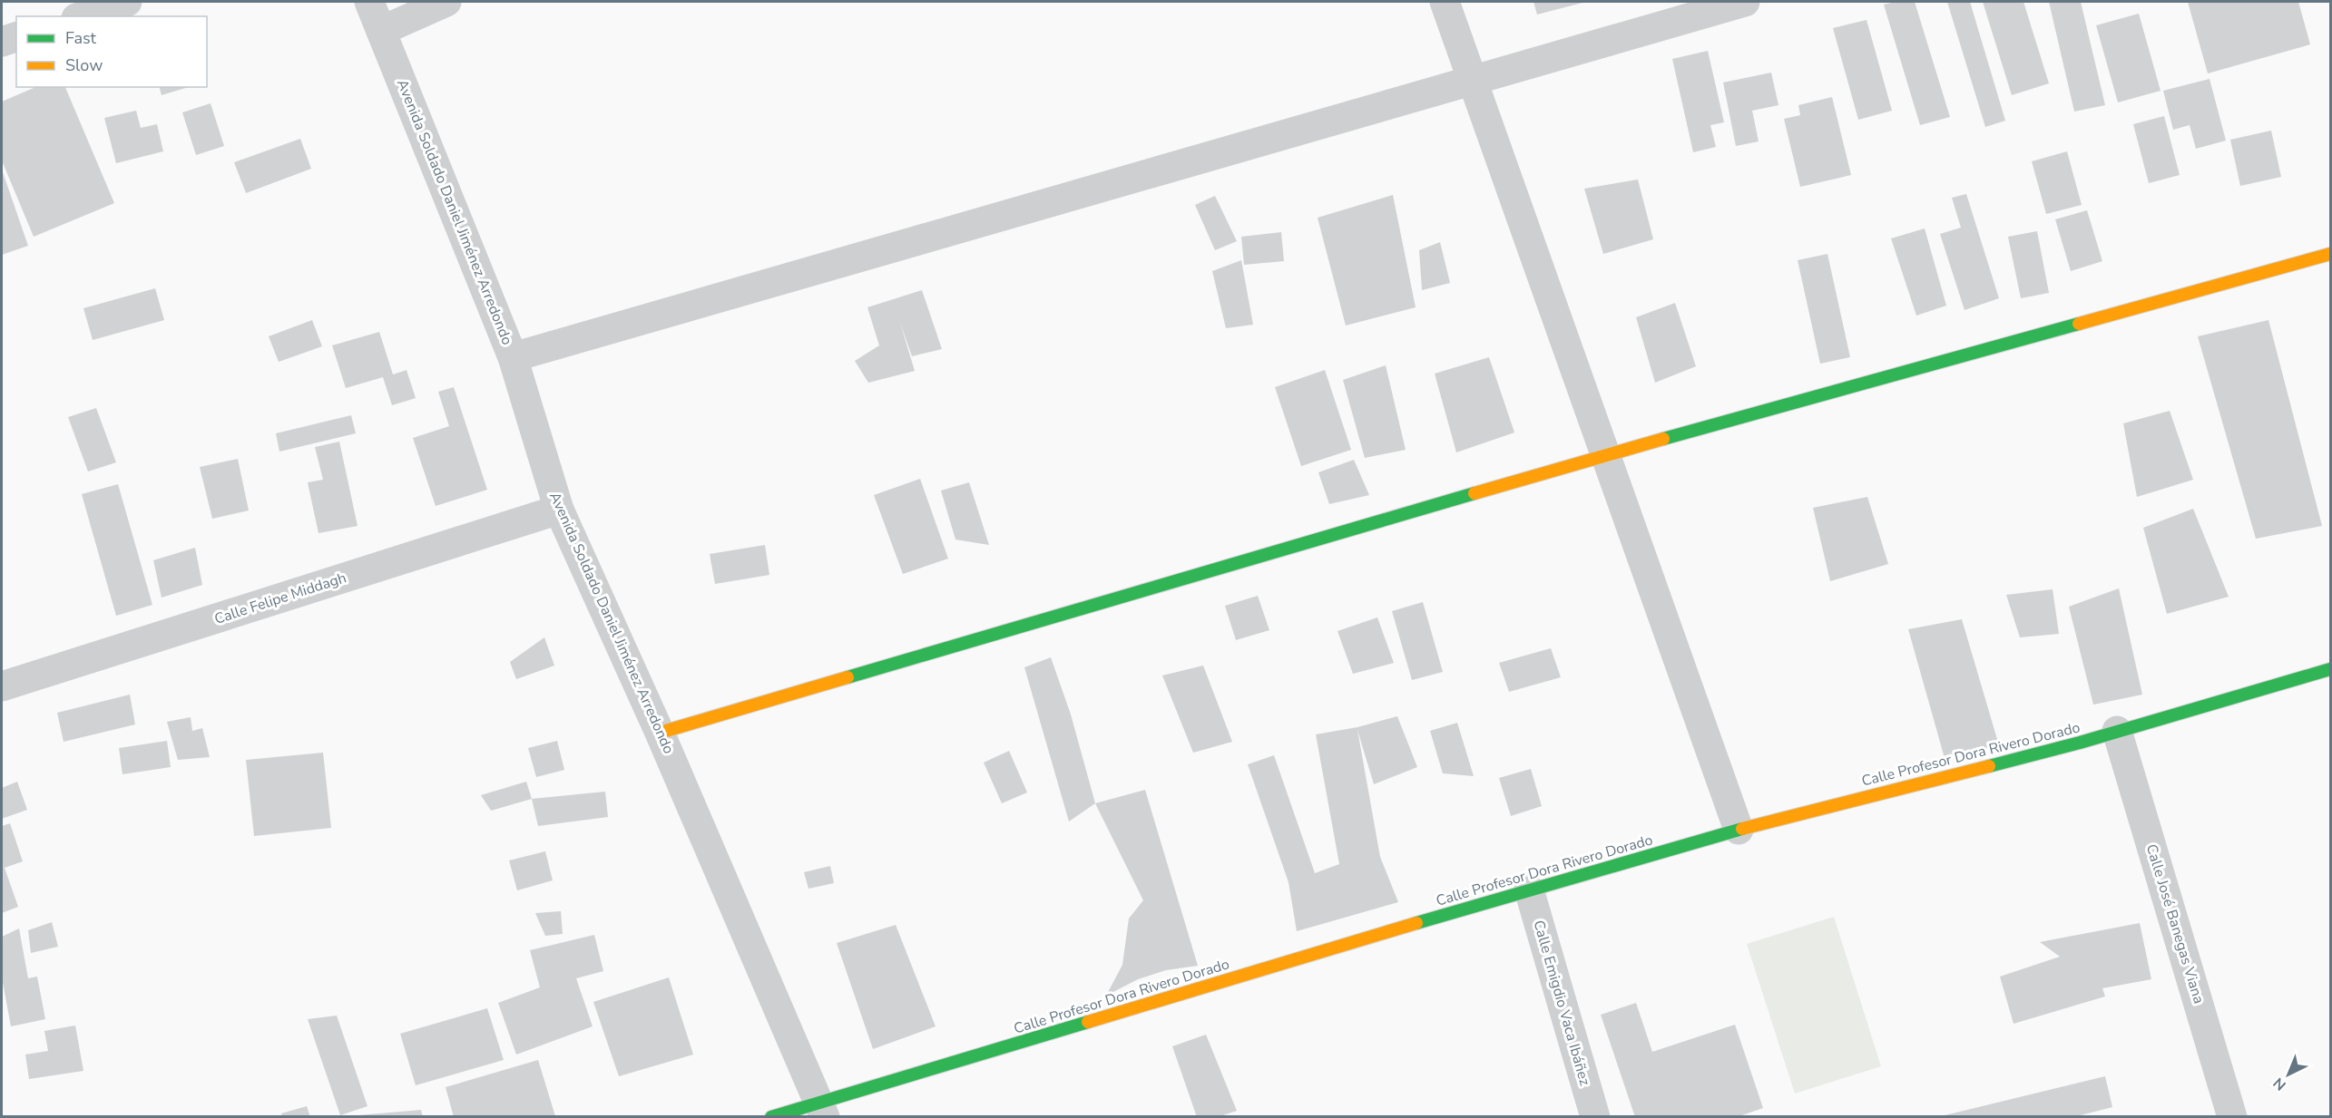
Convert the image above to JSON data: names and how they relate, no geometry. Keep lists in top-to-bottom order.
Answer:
{
  "streets": {
    "street": [
      "Avenida Soldado Daniel Jiménez Arredondo",
      "Calle Felipe Middagh",
      "Calle Profesor Dora Rivero Dorado",
      "Calle José Banegas Viana",
      "Calle Emigdio Vaca Ibáñez"
    ]
  },
  "crossings": [
    ["Avenida Soldado Daniel Jiménez Arredondo", "Calle Felipe Middagh"],
    ["Avenida Soldado Daniel Jiménez Arredondo", "Calle Profesor Dora Rivero Dorado"],
    ["Calle Profesor Dora Rivero Dorado", "Calle José Banegas Viana"],
    ["Calle Profesor Dora Rivero Dorado", "Calle Emigdio Vaca Ibáñez"]
  ],
  "legend": ["Fast", "Slow"],
  "north": "bottom left"
}
